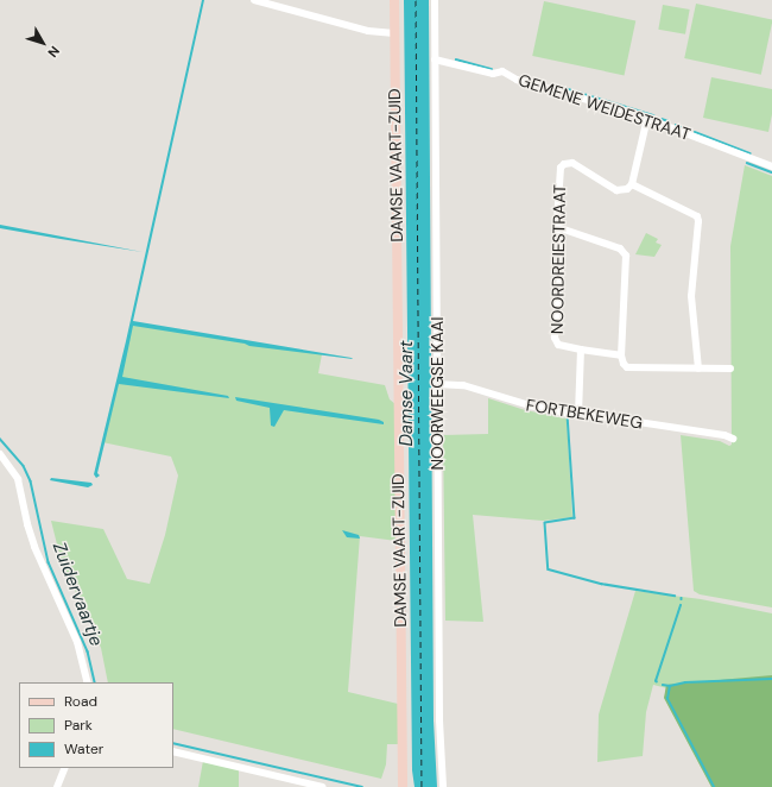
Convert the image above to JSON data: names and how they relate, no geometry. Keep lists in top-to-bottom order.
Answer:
{
  "streets": {
    "street": [
      "GEMENE WEIDESTRAAT",
      "DAMSE VAART-ZUID",
      "NOORDREIESTRAAT",
      "NOORWEEGSE KAAI",
      "FORTBEKEWEG"
    ]
  },
  "crossings": [
    ["GEMENE WEIDESTRAAT", "NOORWEEGSE KAAI"],
    ["NOORDREIESTRAAT", "FORTBEKEWEG"],
    ["NOORWEEGSE KAAI", "FORTBEKEWEG"]
  ],
  "water": ["Damse Vaart", "Zuidervaartje"],
  "legend": ["Road", "Park", "Water"],
  "north": "bottom right"
}
